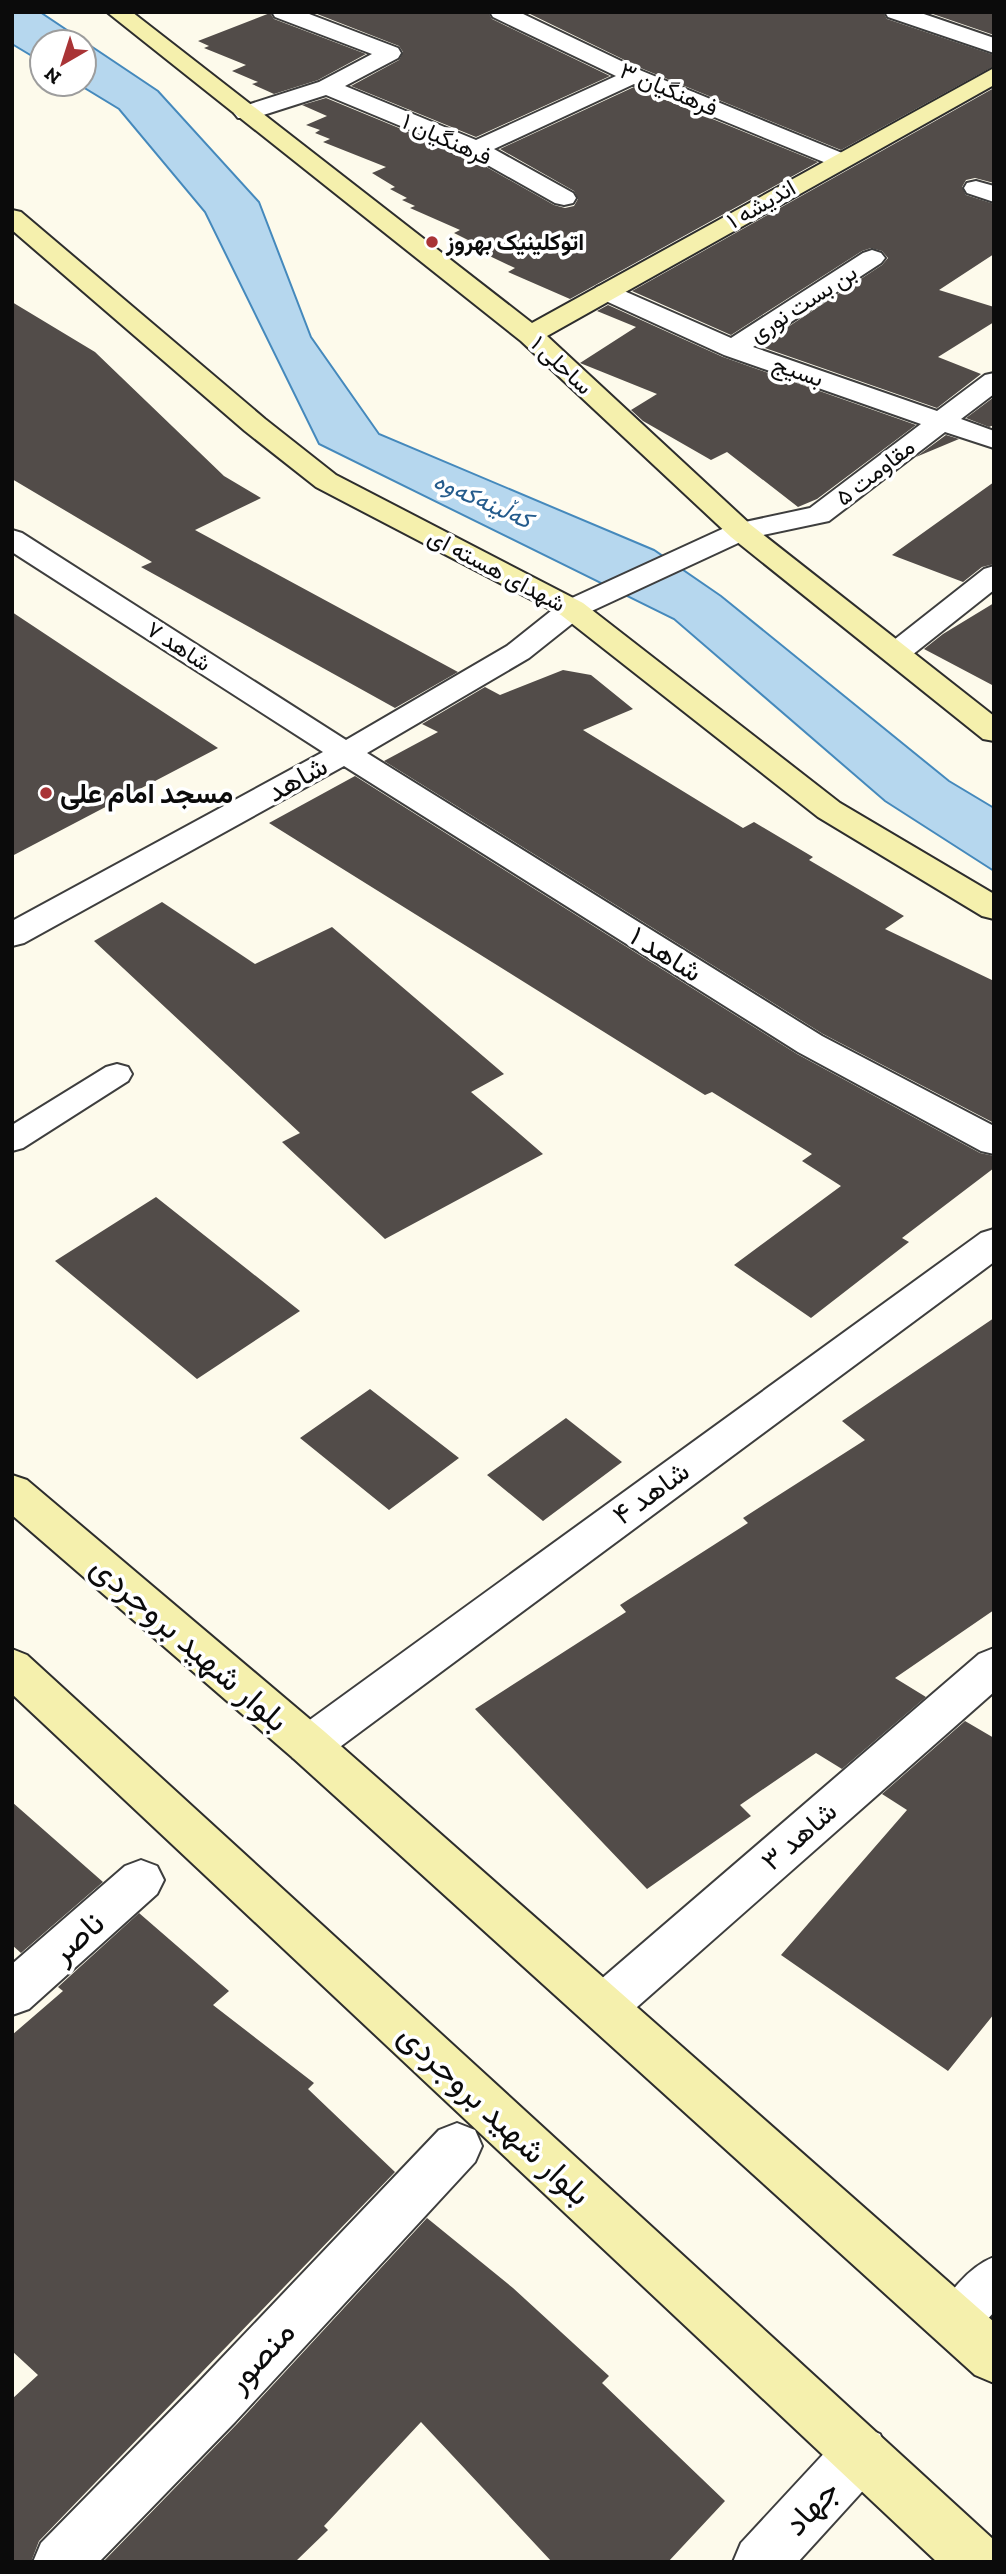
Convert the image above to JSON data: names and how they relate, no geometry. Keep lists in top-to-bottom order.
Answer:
{
  "streets": {
    "street": [
      "فرهنگیان ۳",
      "فرهنگیان ۱",
      "اندیشه ۱",
      "بن بست نوری",
      "ساحلی ۱",
      "بسیج",
      "مقاومت ۵",
      "شهدای هسته ای",
      "شاهد ۷",
      "شاهد",
      "شاهد ۱",
      "شاهد ۴",
      "بلوار شهید بروجردی",
      "شاهد ۳",
      "ناصر",
      "منصور",
      "جهاد"
    ]
  },
  "crossings": [
    ["فرهنگیان ۳", "اندیشه ۱"],
    ["اندیشه ۱", "ساحلی ۱"],
    ["اندیشه ۱", "بسیج"],
    ["بن بست نوری", "بسیج"],
    ["ساحلی ۱", "مقاومت ۵"],
    ["بسیج", "مقاومت ۵"],
    ["مقاومت ۵", "شهدای هسته ای"],
    ["مقاومت ۵", "شاهد"],
    ["شهدای هسته ای", "شاهد"],
    ["شاهد ۷", "شاهد"],
    ["شاهد ۷", "شاهد ۱"],
    ["شاهد", "شاهد ۱"],
    ["شاهد ۴", "بلوار شهید بروجردی"],
    ["بلوار شهید بروجردی", "شاهد ۳"],
    ["بلوار شهید بروجردی", "جهاد"]
  ],
  "water": ["کەڵینەکەوە"],
  "places": ["اتوکلینیک بهروز", "مسجد امام علی"],
  "north": "bottom left"
}
